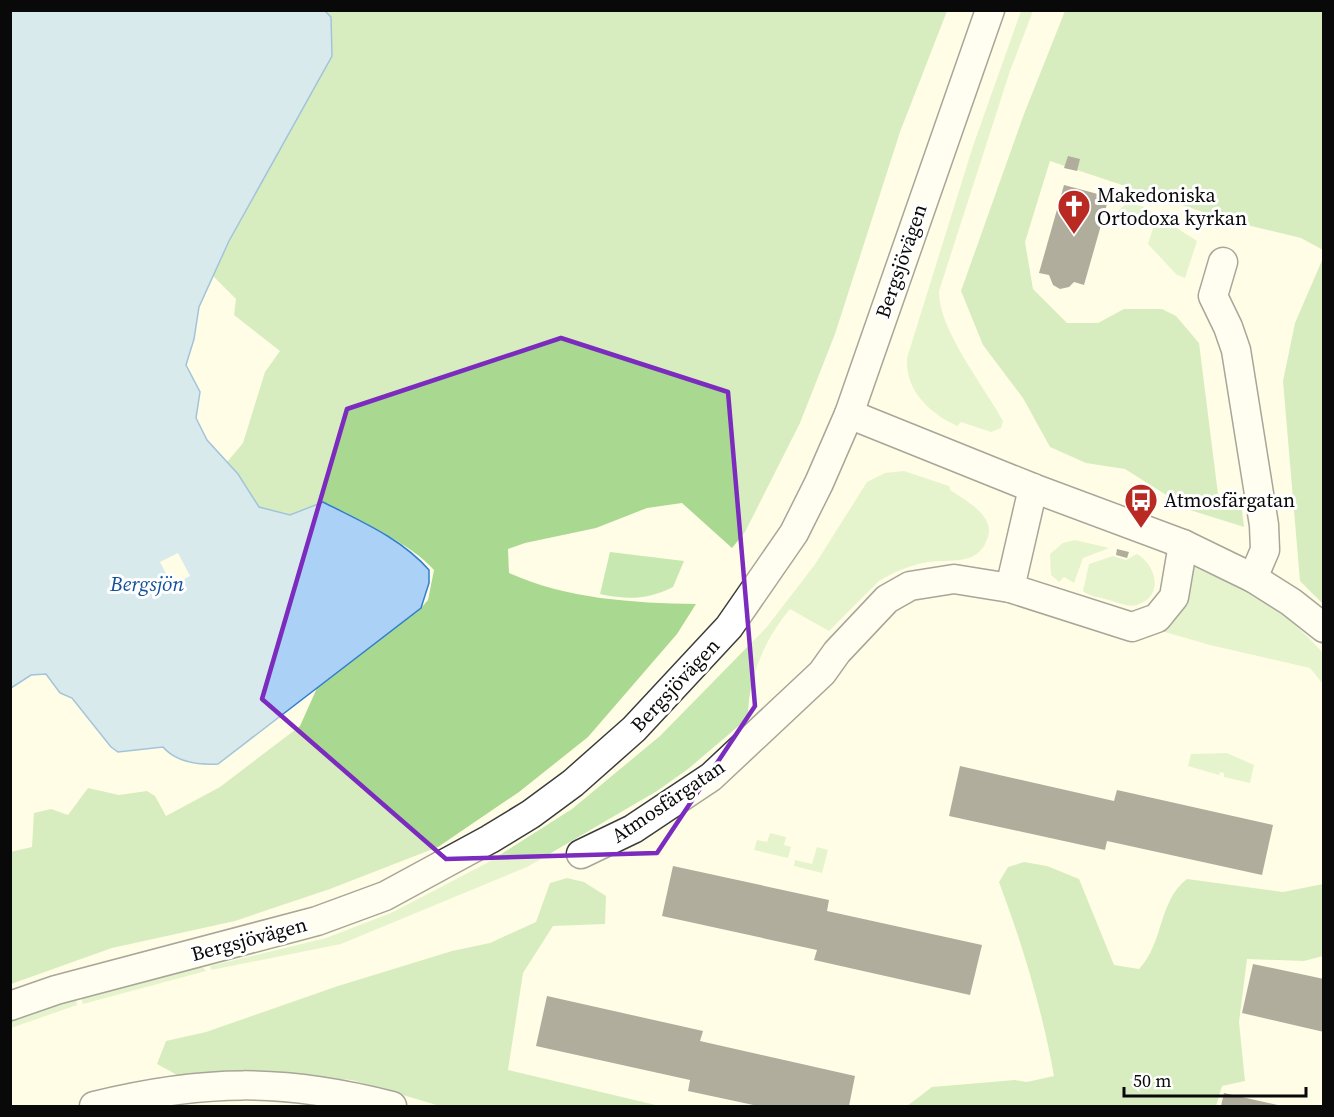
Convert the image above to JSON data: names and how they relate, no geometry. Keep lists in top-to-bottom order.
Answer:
{
  "streets": {
    "street": ["Bergsjövägen", "Atmosfärgatan"]
  },
  "water": ["Bergsjön"],
  "places": {
    "church": ["Makedoniska Ortodoxa kyrkan"],
    "bus stop": ["Atmosfärgatan"]
  },
  "scale_bar": "50 m"
}
